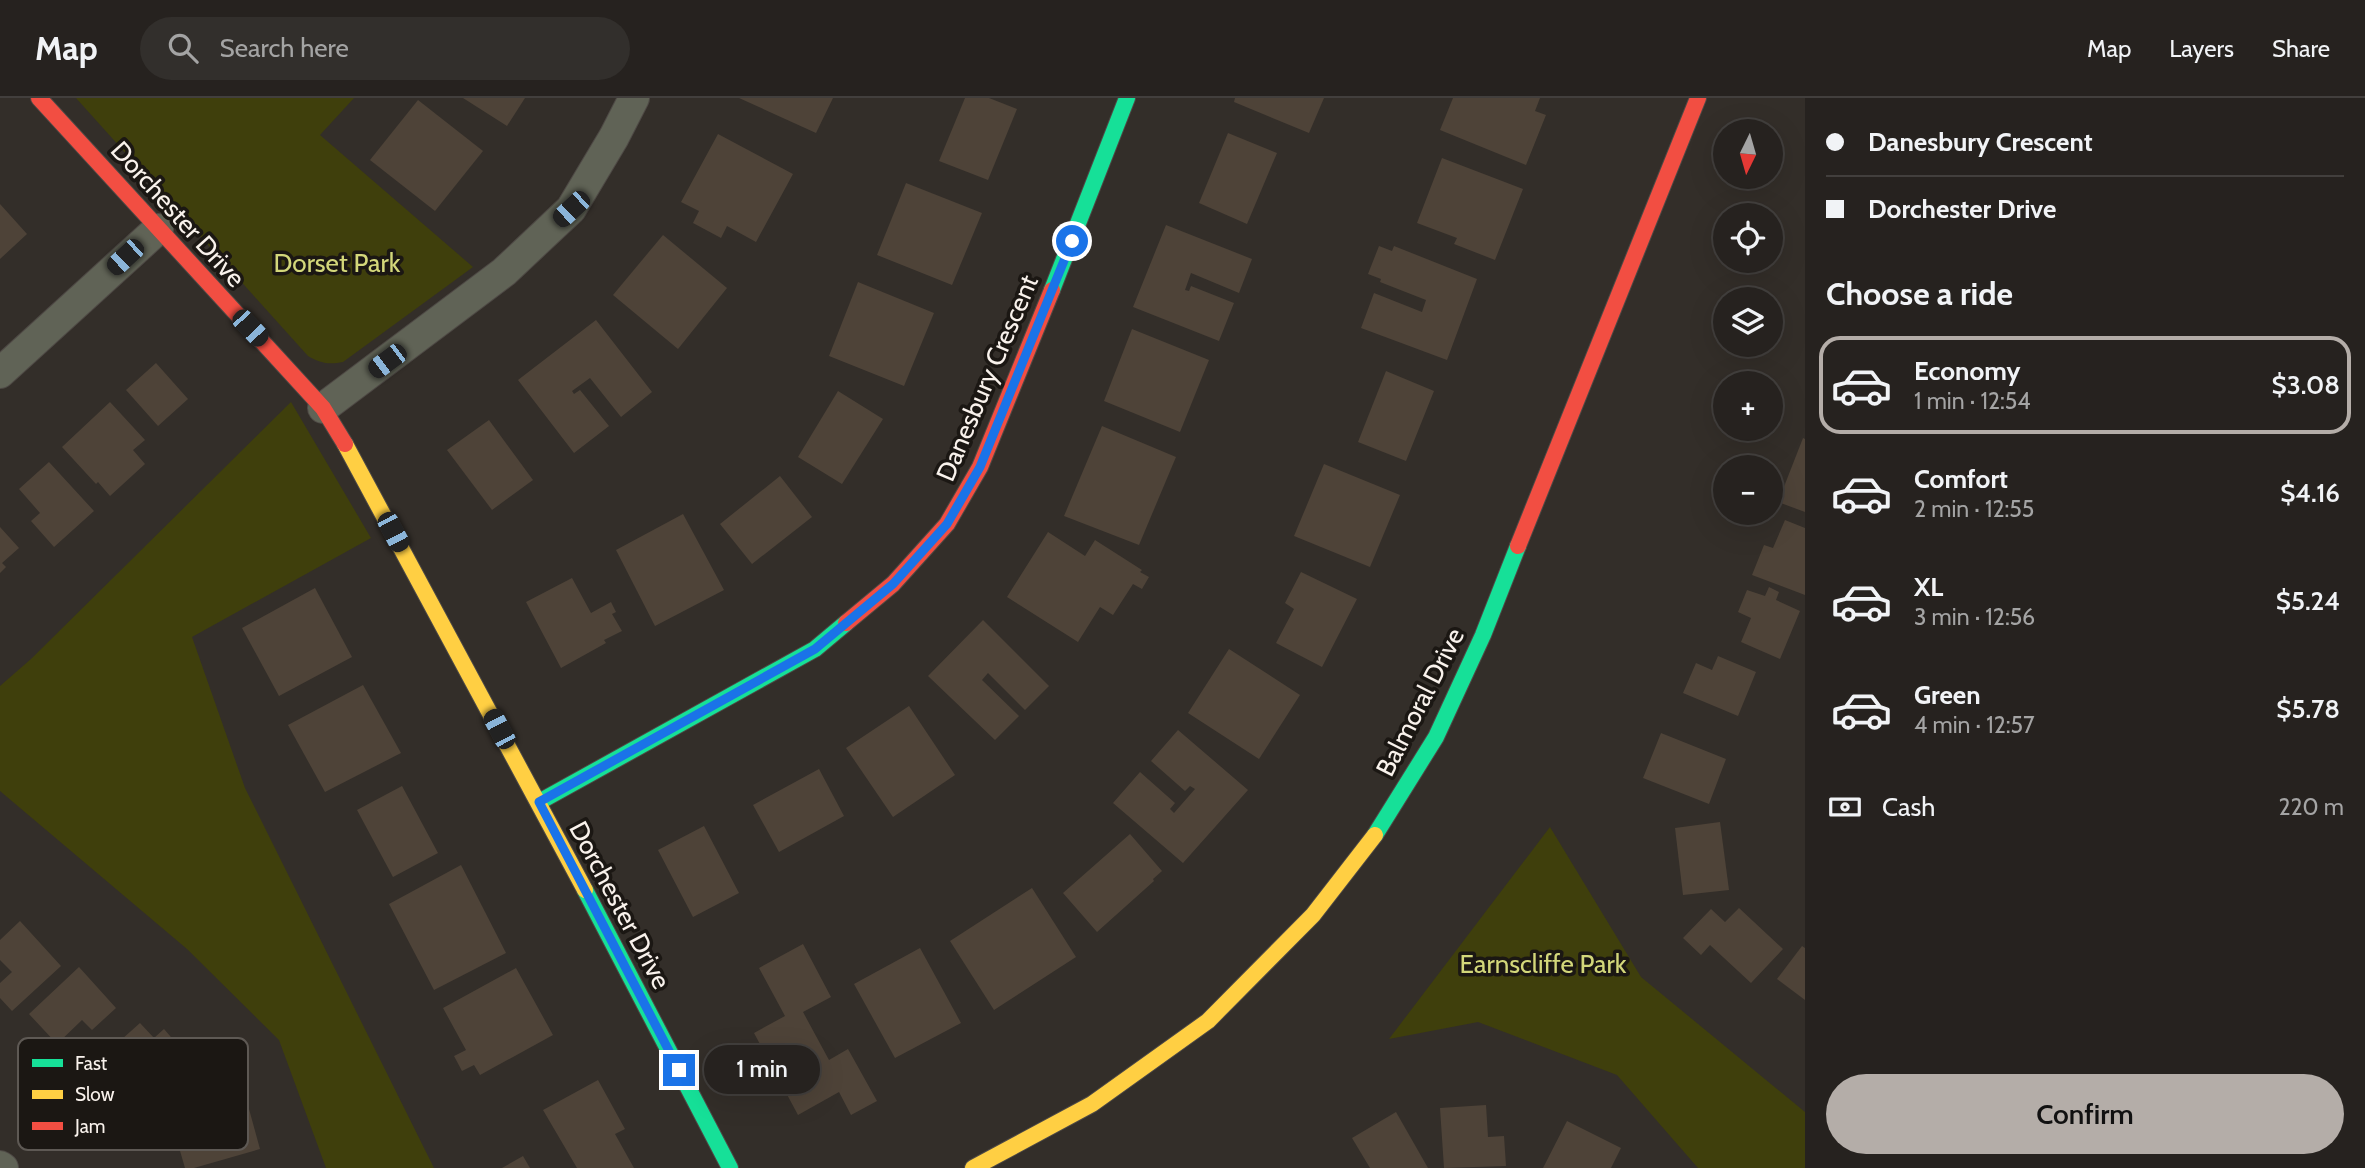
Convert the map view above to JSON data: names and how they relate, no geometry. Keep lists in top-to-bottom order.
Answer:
{
  "streets": {
    "street": ["Dorchester Drive", "Danesbury Crescent", "Balmoral Drive"]
  },
  "crossings": [
    ["Dorchester Drive", "Danesbury Crescent"]
  ],
  "parks": ["Dorset Park", "Earnscliffe Park"],
  "legend": ["Fast", "Slow", "Jam"],
  "north": "bottom",
  "page": {
    "header": "Map",
    "search": "Search here",
    "nav": ["Map", "Layers", "Share"],
    "banner": ["Danesbury Crescent", "Dorchester Drive"],
    "map_buttons": ["+", "−"],
    "heading": "Choose a ride",
    "list": [
      {
        "name": "Economy",
        "note": "1 min · 12:54",
        "value": "$3.08"
      },
      {
        "name": "Comfort",
        "note": "2 min · 12:55",
        "value": "$4.16"
      },
      {
        "name": "XL",
        "note": "3 min · 12:56",
        "value": "$5.24"
      },
      {
        "name": "Green",
        "note": "4 min · 12:57",
        "value": "$5.78"
      }
    ],
    "pay": ["Cash", "220 m"],
    "bubble": "1 min",
    "buttons": "Confirm"
  }
}
